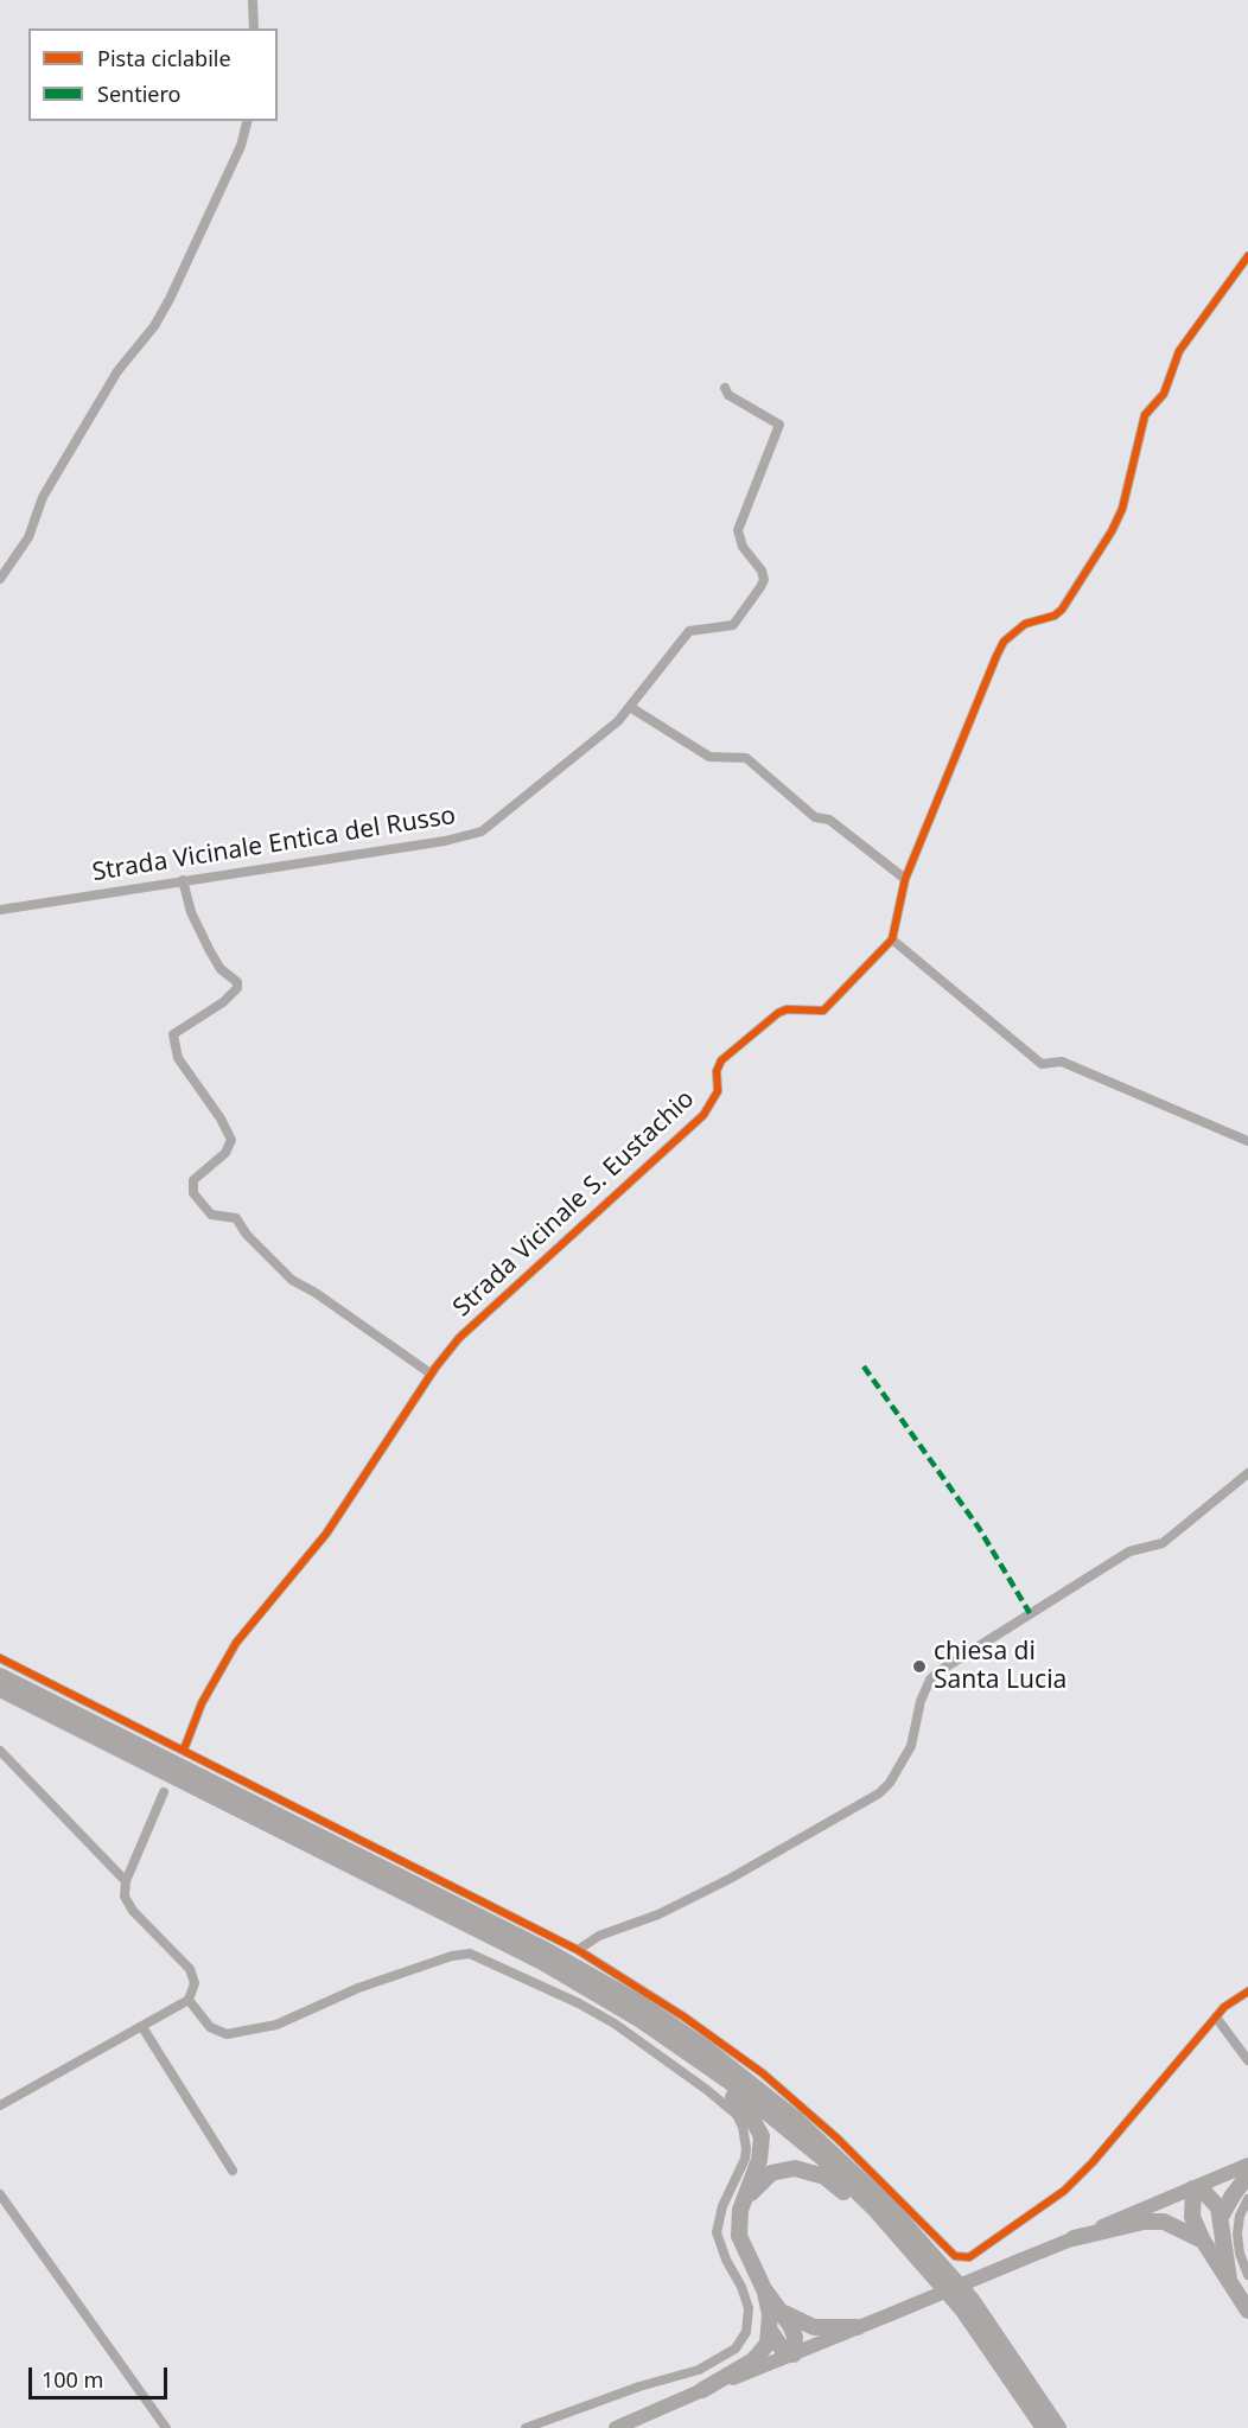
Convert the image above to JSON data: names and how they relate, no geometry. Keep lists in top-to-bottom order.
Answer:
{
  "streets": {
    "street": ["Strada Vicinale Entica del Russo", "Strada Vicinale S. Eustachio"]
  },
  "places": ["chiesa di Santa Lucia"],
  "legend": ["Pista ciclabile", "Sentiero"],
  "scale_bar": "100 m"
}
